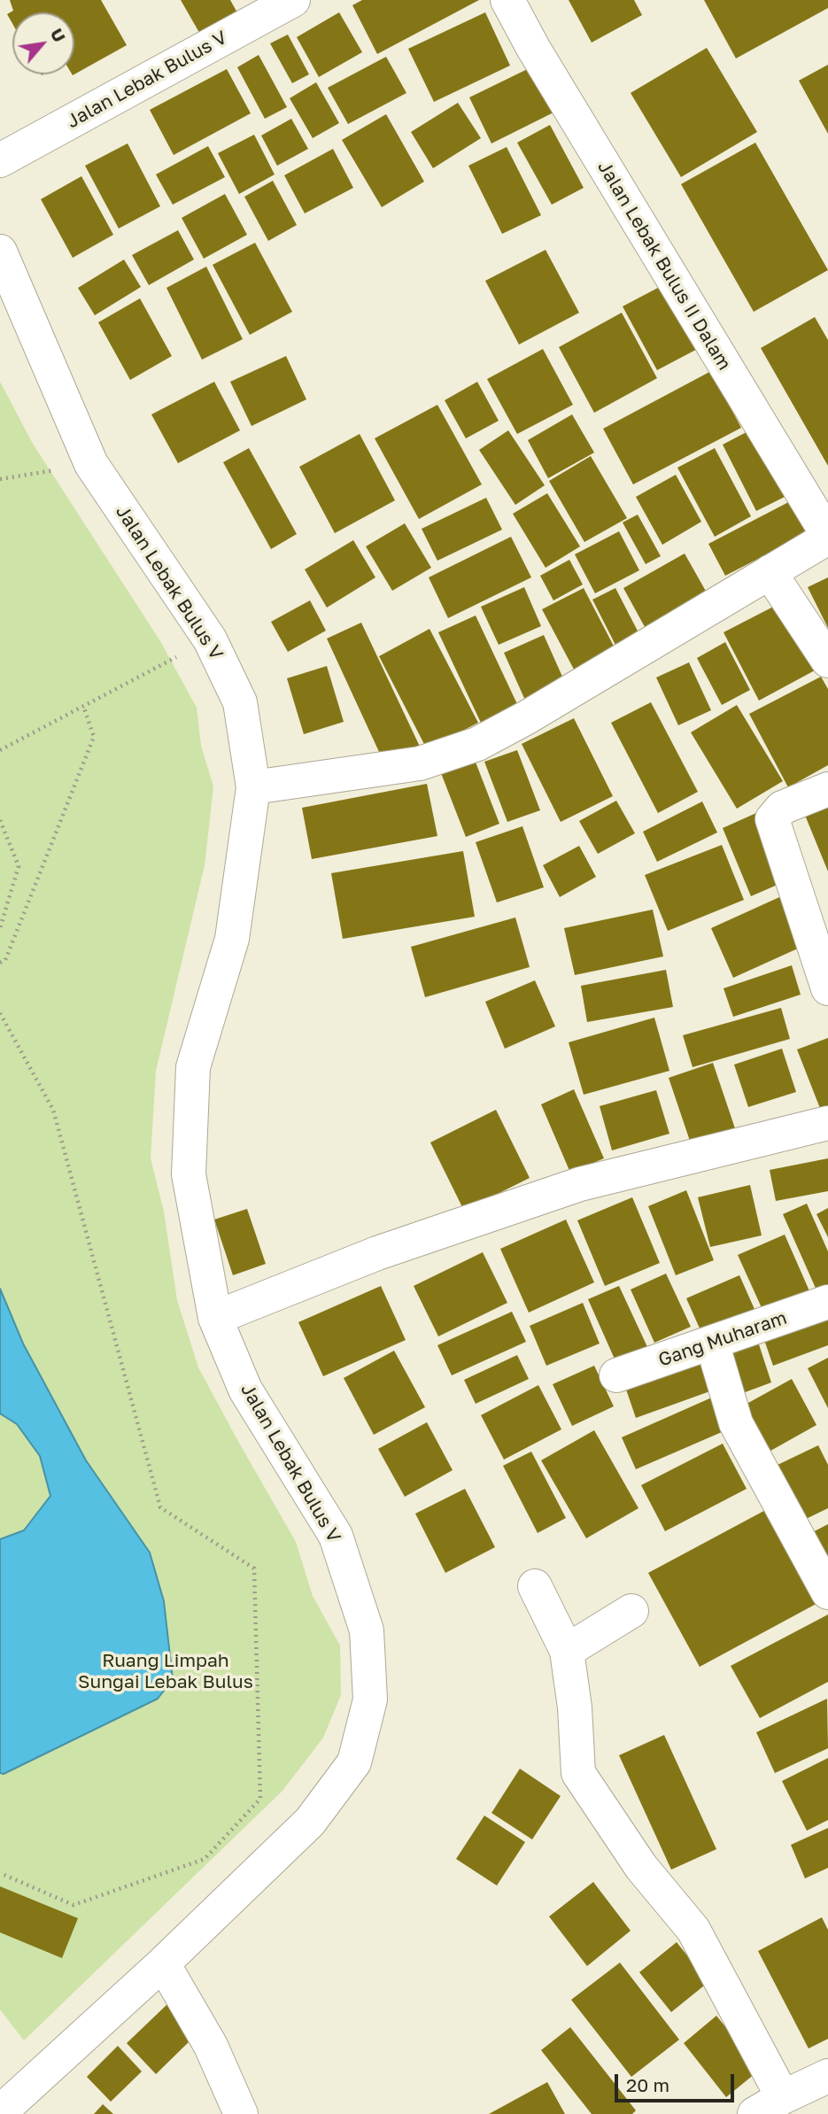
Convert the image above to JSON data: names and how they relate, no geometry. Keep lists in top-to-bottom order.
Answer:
{
  "streets": {
    "street": ["Jalan Lebak Bulus V", "Jalan Lebak Bulus II Dalam", "Gang Muharam"]
  },
  "parks": ["Ruang Limpah Sungai Lebak Bulus"],
  "scale_bar": "20 m",
  "north": "top right"
}
